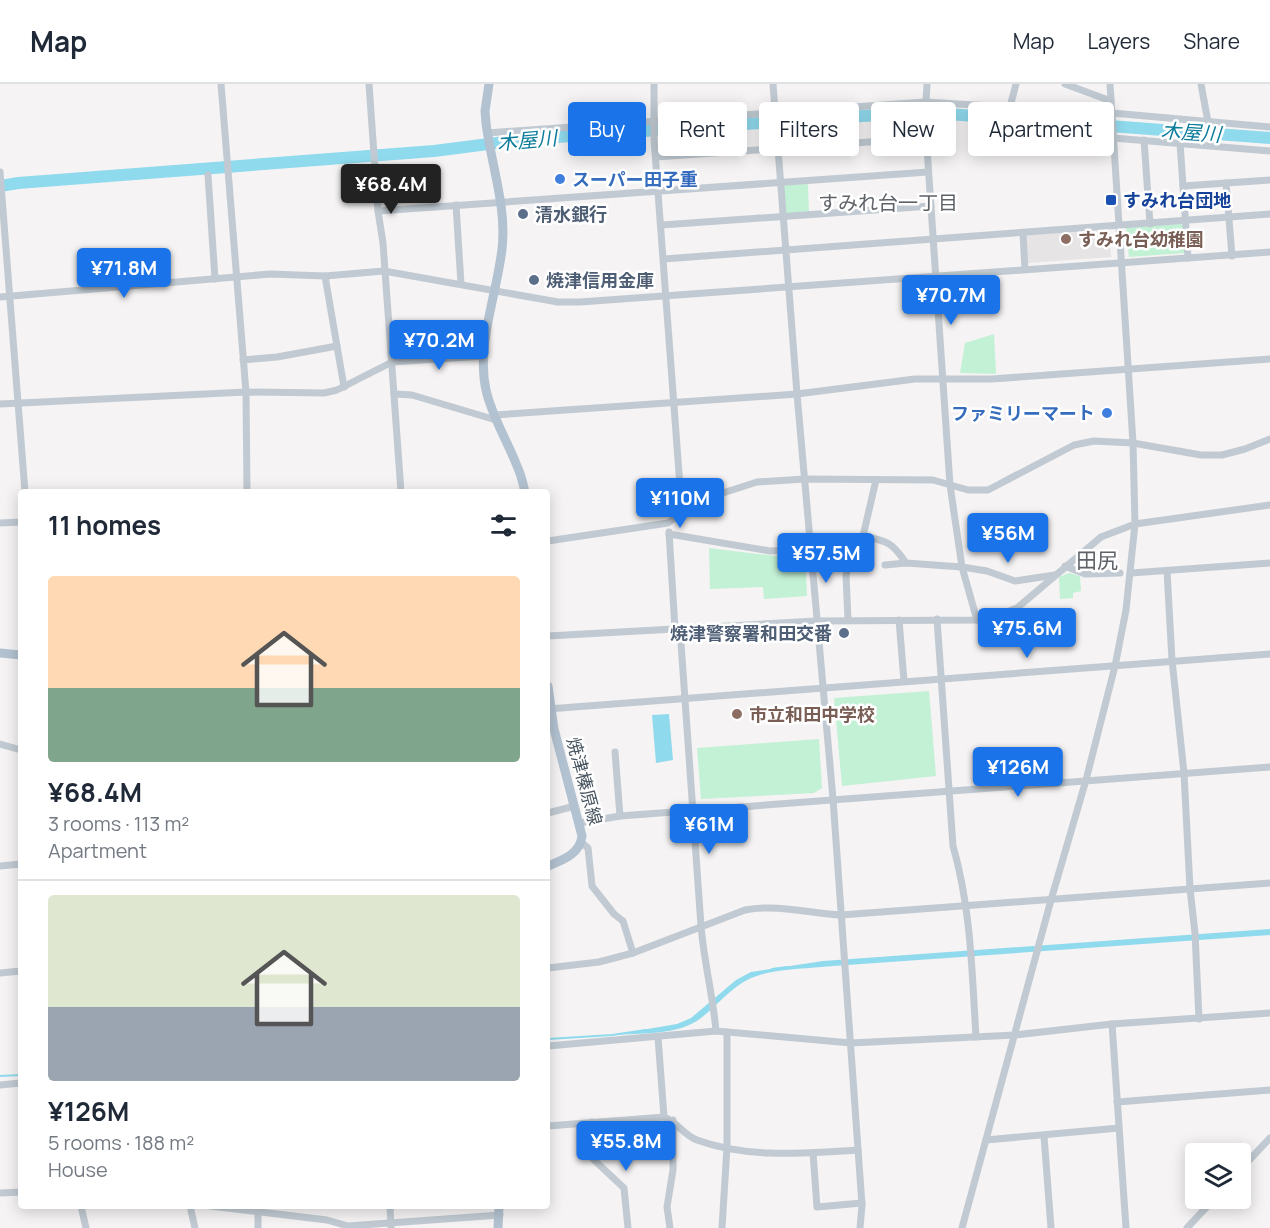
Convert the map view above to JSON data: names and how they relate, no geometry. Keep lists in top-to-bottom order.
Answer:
{
  "streets": {
    "main road": ["焼津榛原線"]
  },
  "districts": ["すみれ台一丁目", "田尻"],
  "water": ["木屋川"],
  "places": {
    "other": [
      "スーパー田子重",
      "清水銀行",
      "すみれ台幼稚園",
      "焼津信用金庫",
      "ファミリーマート",
      "焼津警察署和田交番",
      "市立和田中学校"
    ],
    "transit": ["すみれ台団地"]
  },
  "page": {
    "header": "Map",
    "nav": ["Map", "Layers", "Share"],
    "chip": [
      "Buy",
      "Rent",
      "Filters",
      "New",
      "Apartment"
    ],
    "price": [
      "¥68.4M",
      "¥71.8M",
      "¥70.7M",
      "¥70.2M",
      "¥110M",
      "¥56M",
      "¥57.5M",
      "¥75.6M",
      "¥126M",
      "¥61M",
      "¥55.8M"
    ],
    "heading": "11 homes",
    "list": [
      {
        "name": "¥68.4M",
        "note": "3 rooms · 113 m² · Apartment"
      },
      {
        "name": "¥126M",
        "note": "5 rooms · 188 m² · House"
      }
    ]
  }
}
